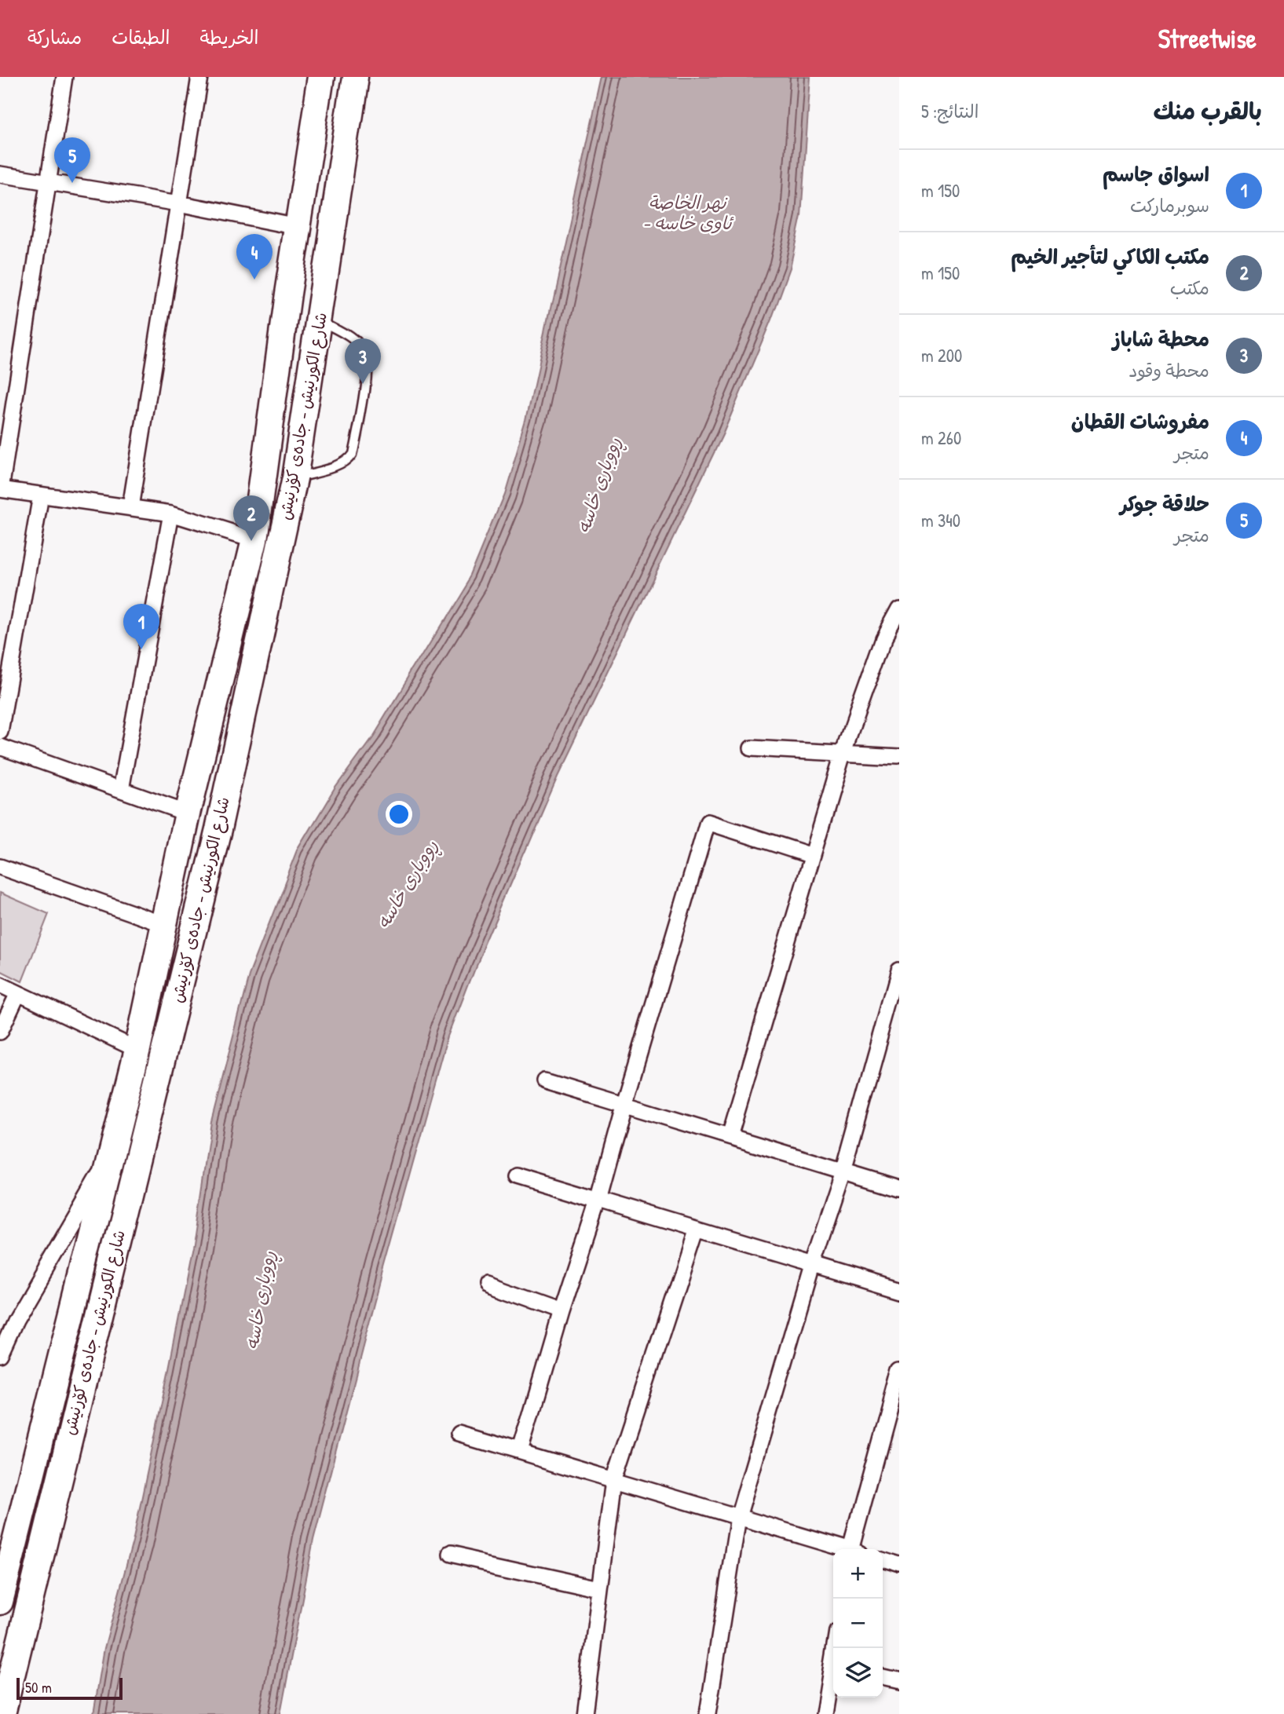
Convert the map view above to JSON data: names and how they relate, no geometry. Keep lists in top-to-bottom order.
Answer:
{
  "streets": {
    "main road": ["شارع الكورنيش - جادەی کۆرنیش"]
  },
  "water": ["نهر الخاصة - ئاوی خاسە", "ڕووباری خاسە"],
  "scale_bar": "50 m",
  "page": {
    "header": "Streetwise",
    "nav": ["الخريطة", "الطبقات", "مشاركة"],
    "heading": ["بالقرب منك", "النتائج: 5"],
    "pins": [
      "5",
      "4",
      "3",
      "2",
      "1"
    ],
    "list": [
      {
        "mark": "1",
        "name": "اسواق جاسم",
        "note": "سوبرماركت",
        "value": "150 m"
      },
      {
        "mark": "2",
        "name": "مكتب الكاكي لتأجير الخيم",
        "note": "مكتب",
        "value": "150 m"
      },
      {
        "mark": "3",
        "name": "محطة شاباز",
        "note": "محطة وقود",
        "value": "200 m"
      },
      {
        "mark": "4",
        "name": "مفروشات القطان",
        "note": "متجر",
        "value": "260 m"
      },
      {
        "mark": "5",
        "name": "حلاقة جوكر",
        "note": "متجر",
        "value": "340 m"
      }
    ],
    "map_buttons": ["+", "−"],
    "scale": "50 m"
  }
}
